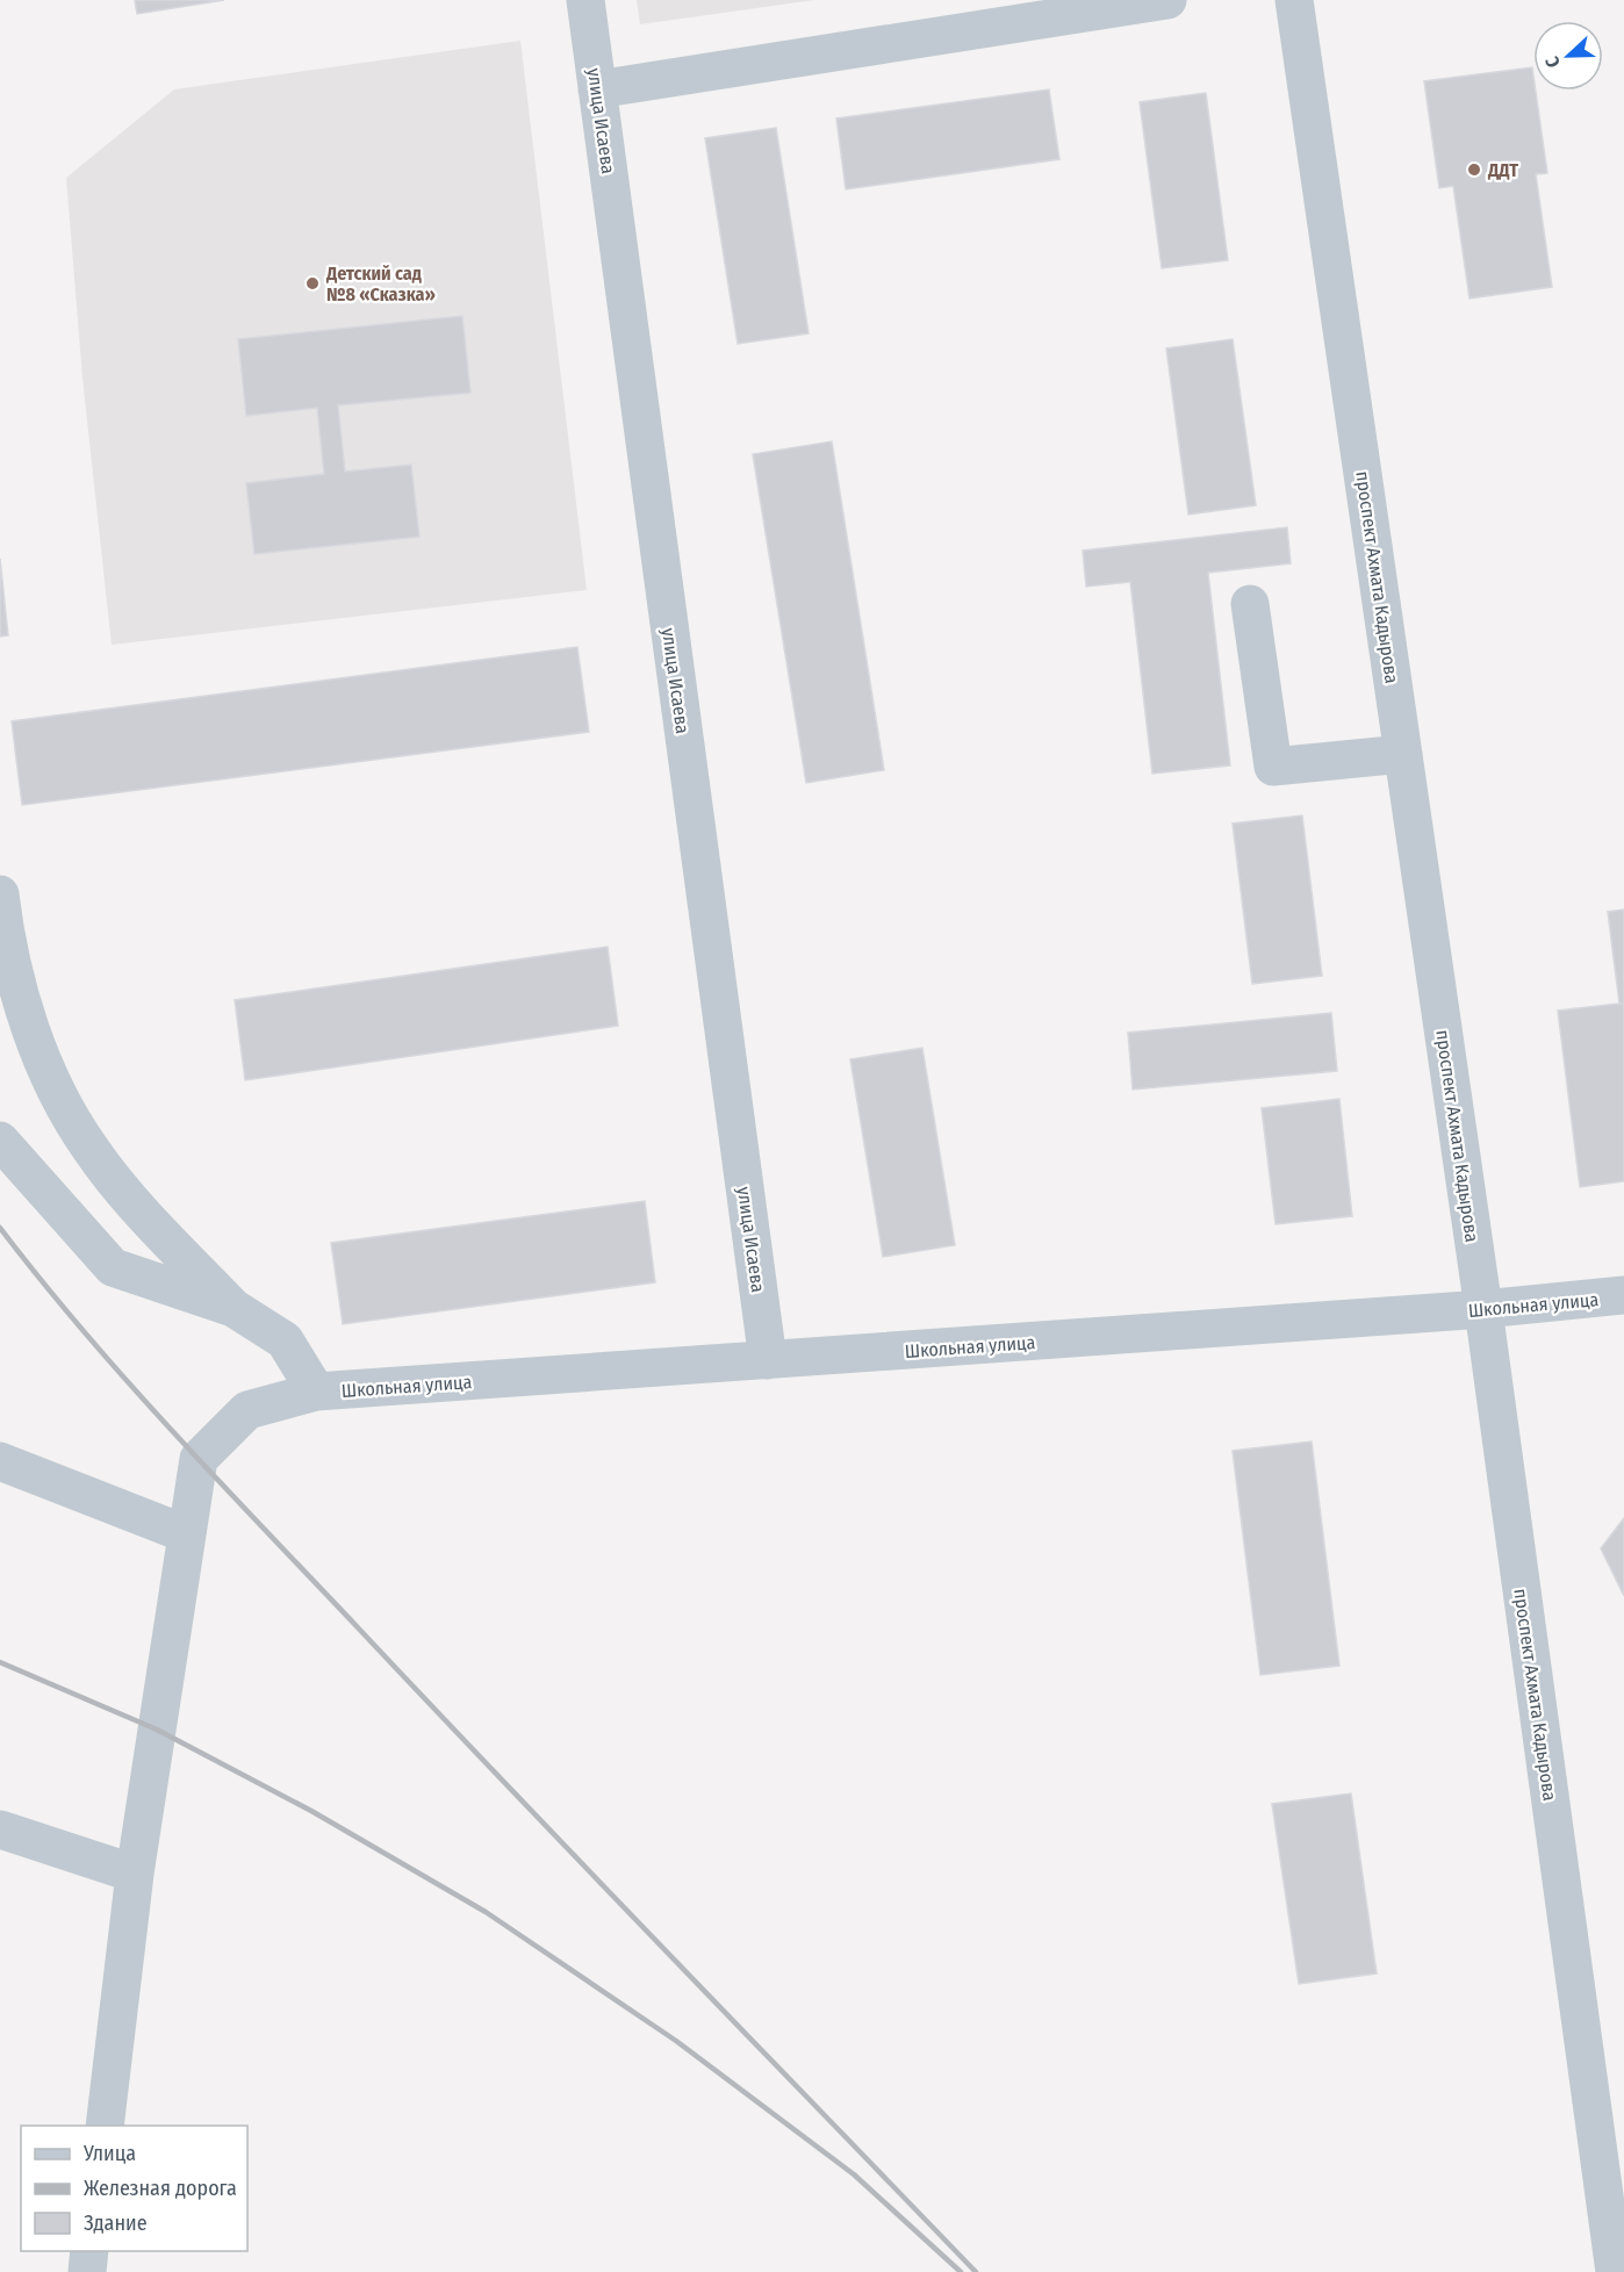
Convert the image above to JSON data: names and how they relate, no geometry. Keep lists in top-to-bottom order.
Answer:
{
  "streets": {
    "street": ["улица Исаева", "проспект Ахмата Кадырова", "Школьная улица"]
  },
  "crossings": [
    ["улица Исаева", "Школьная улица"],
    ["проспект Ахмата Кадырова", "Школьная улица"]
  ],
  "places": ["ДДТ", "Детский сад №8 «Сказка»"],
  "legend": ["Улица", "Железная дорога", "Здание"],
  "north": "left"
}
